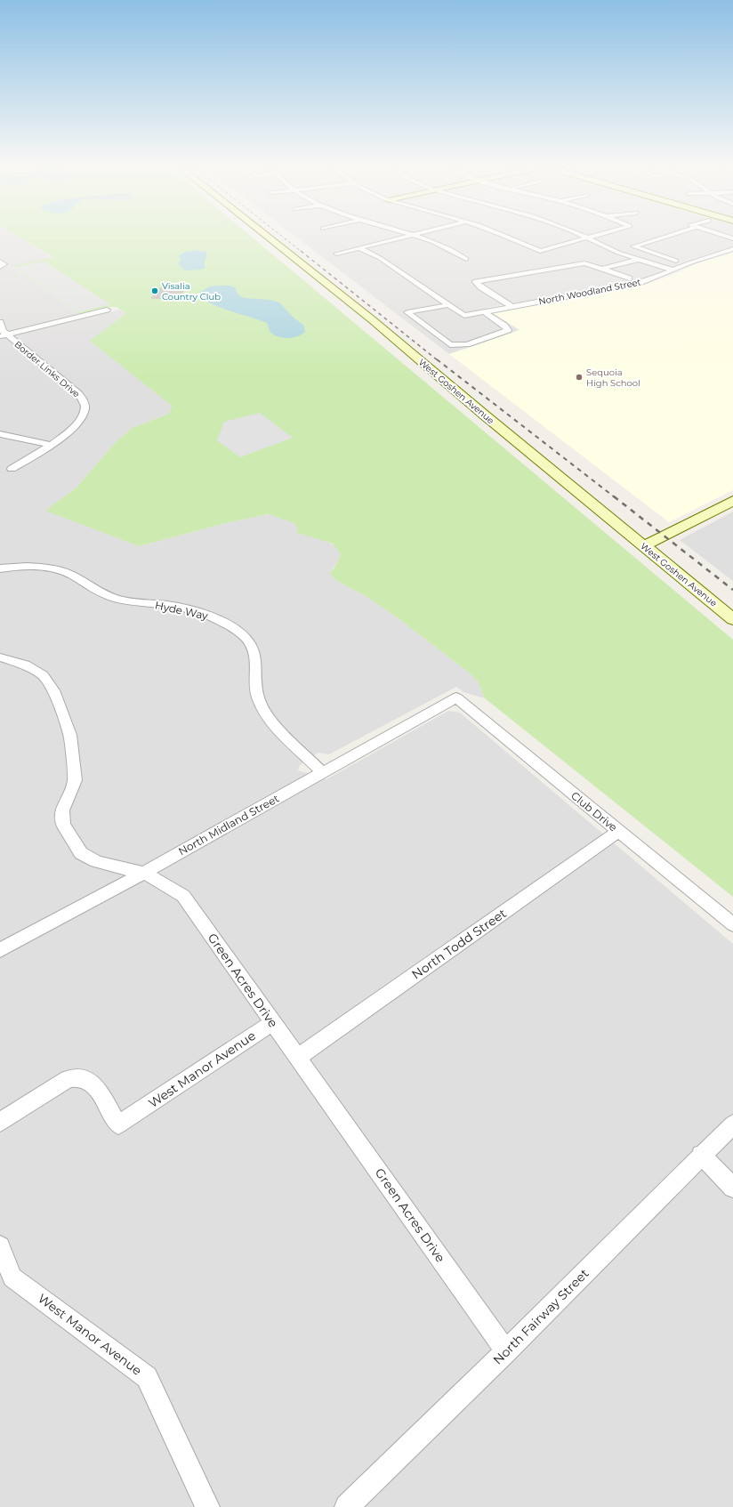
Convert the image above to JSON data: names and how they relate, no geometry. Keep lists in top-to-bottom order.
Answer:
{
  "streets": {
    "main road": ["West Goshen Avenue"],
    "street": [
      "North Woodland Street",
      "Border Links Drive",
      "Hyde Way",
      "Club Drive",
      "North Midland Street",
      "North Todd Street",
      "Green Acres Drive",
      "West Manor Avenue",
      "North Fairway Street"
    ]
  },
  "crossings": [
    ["Hyde Way", "North Midland Street"],
    ["Club Drive", "North Midland Street"],
    ["Club Drive", "North Todd Street"],
    ["North Midland Street", "Green Acres Drive"],
    ["North Todd Street", "Green Acres Drive"],
    ["Green Acres Drive", "West Manor Avenue"],
    ["Green Acres Drive", "North Fairway Street"]
  ],
  "places": ["Visalia Country Club", "Sequoia High School"]
}
